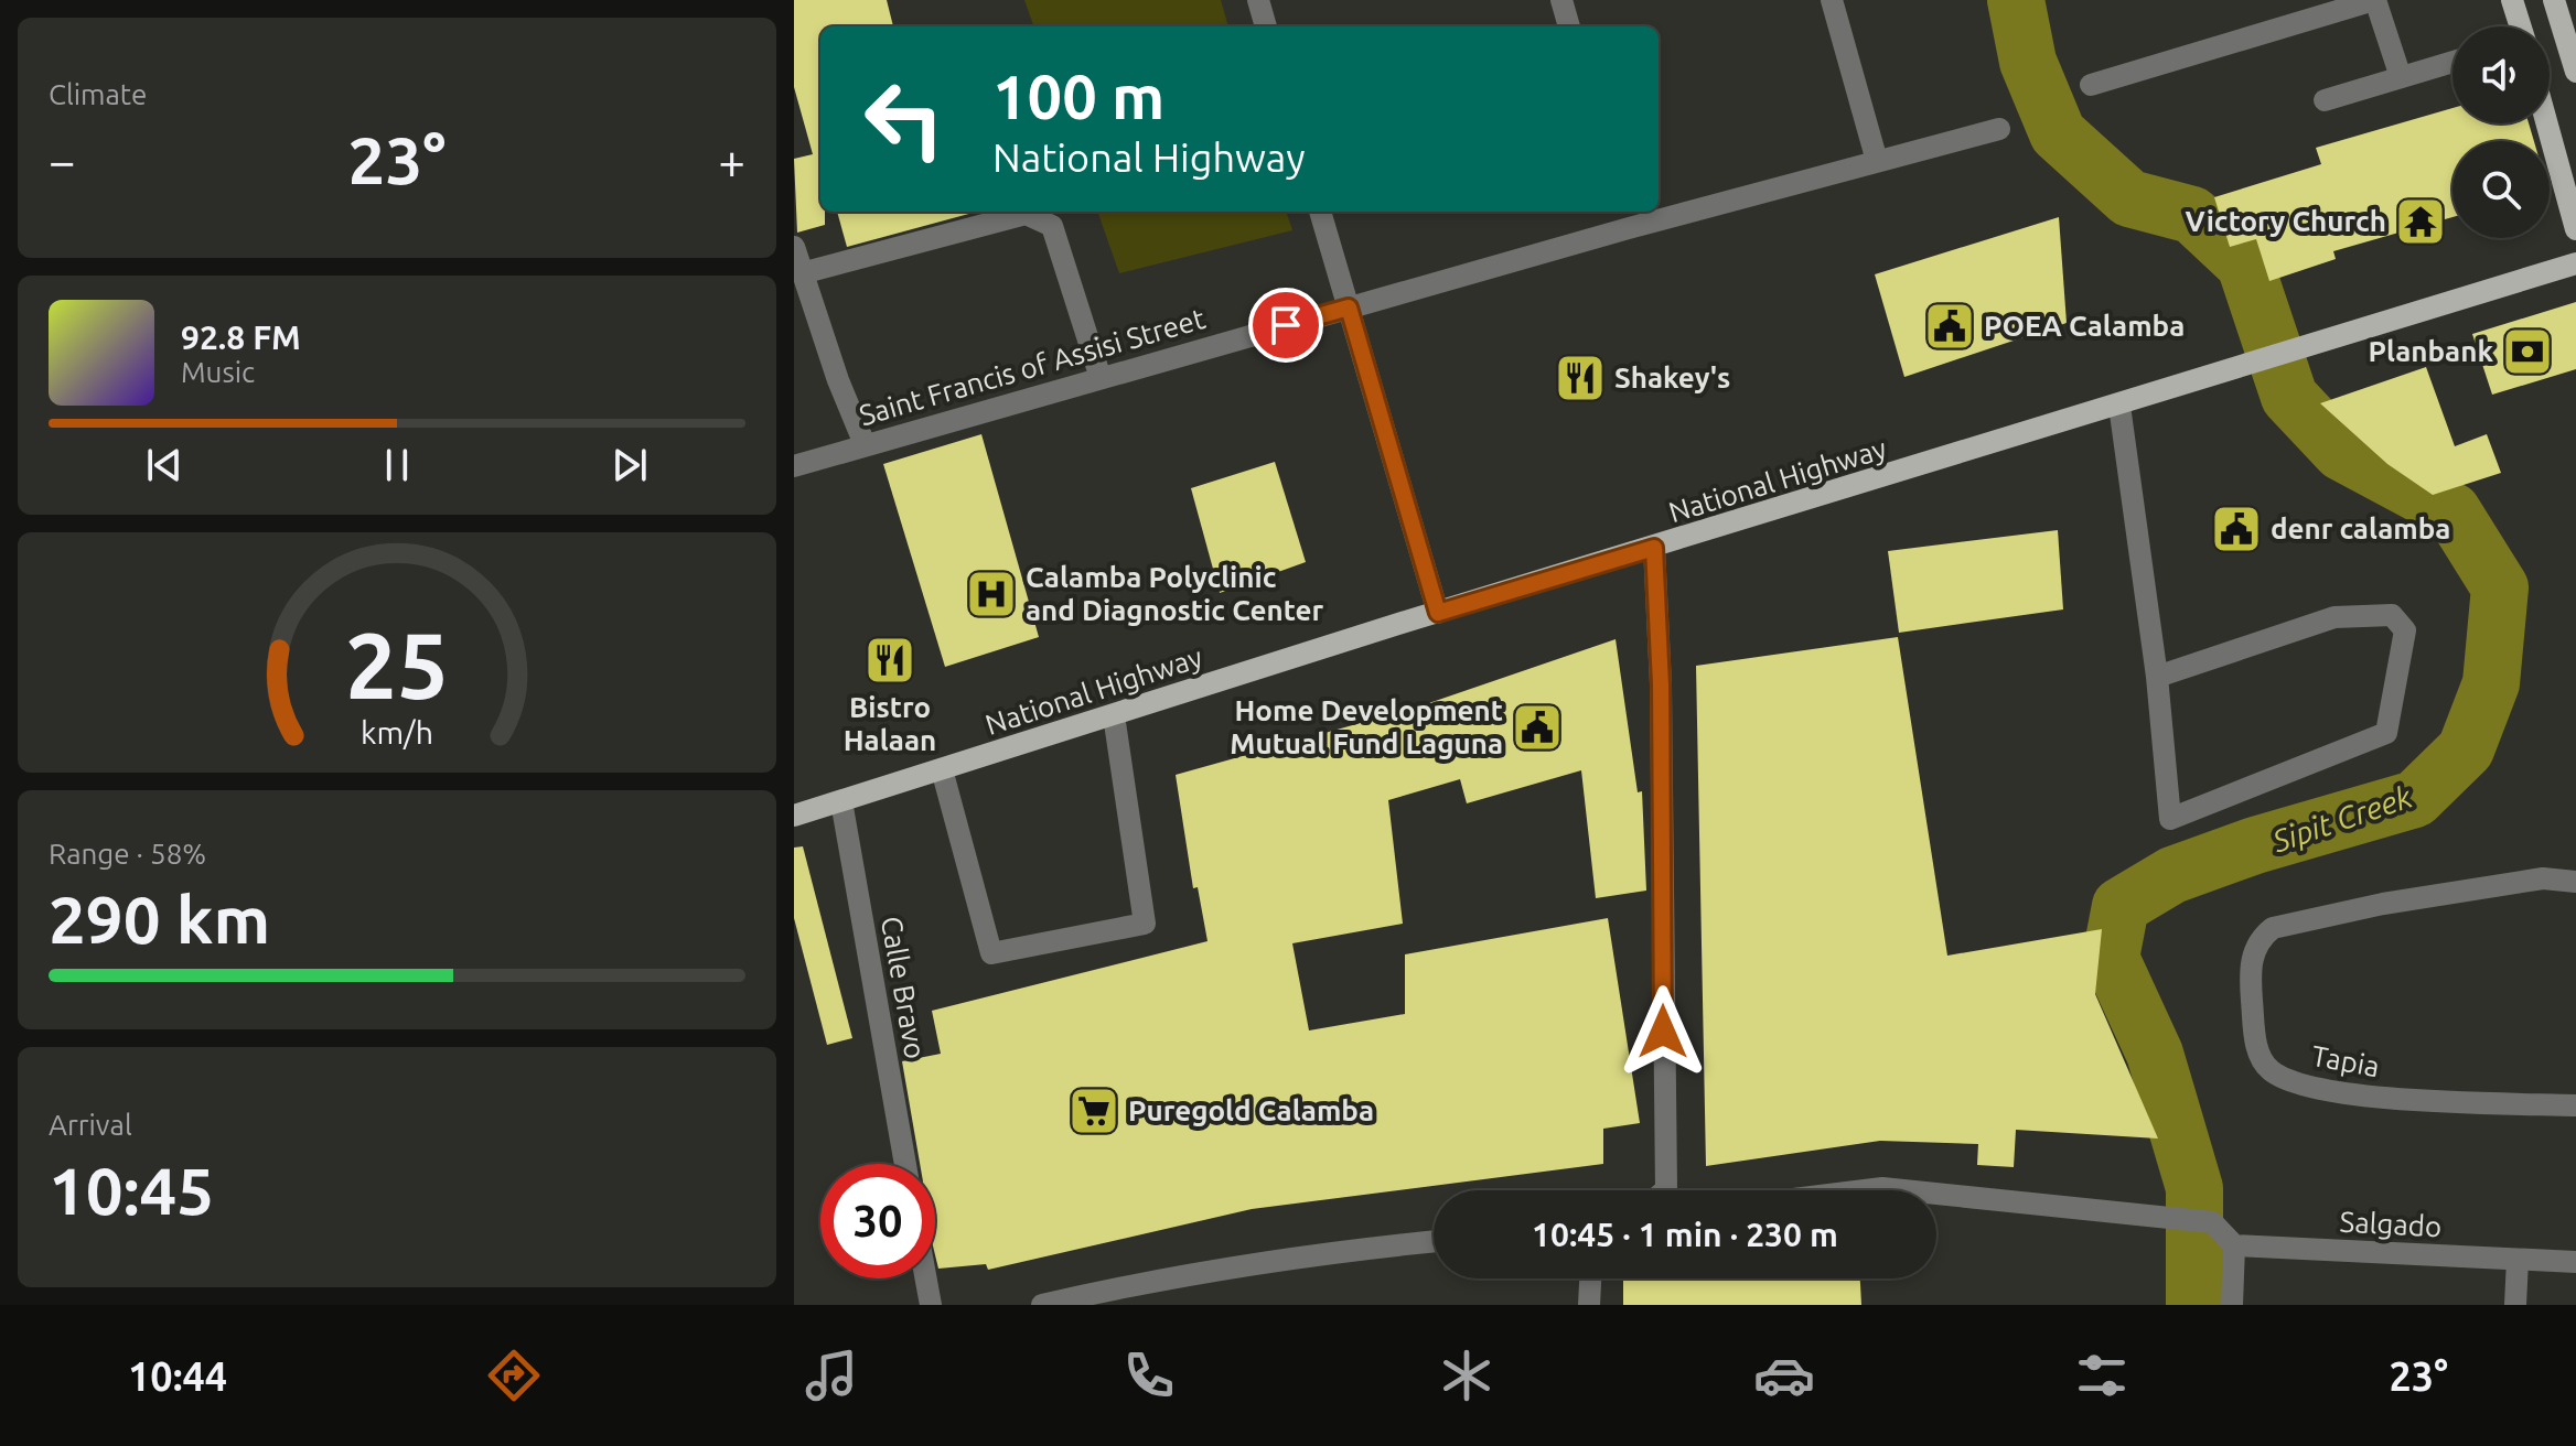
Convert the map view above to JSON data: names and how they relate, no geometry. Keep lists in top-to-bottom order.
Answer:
{
  "streets": {
    "main road": ["National Highway"],
    "street": [
      "Saint Francis of Assisi Street",
      "Calle Bravo",
      "Tapia",
      "Salgado"
    ]
  },
  "crossings": [
    ["National Highway", "Calle Bravo"]
  ],
  "water": ["Sipit Creek"],
  "places": {
    "temple": ["Victory Church"],
    "public building": ["POEA Calamba", "denr calamba", "Home Development Mutual Fund Laguna"],
    "bank": ["Planbank"],
    "restaurant": ["Shakey's", "Bistro Halaan"],
    "hospital": ["Calamba Polyclinic and Diagnostic Center"],
    "supermarket": ["Puregold Calamba"]
  },
  "page": {
    "tile": [
      "Climate",
      ["Range · 58%", "290 km"],
      ["Arrival", "10:45"]
    ],
    "turn": ["100 m", "National Highway"],
    "heat": ["−", "23°", "+"],
    "song": ["92.8 FM", "Music"],
    "limit": "30",
    "trip": "10:45 · 1 min · 230 m",
    "tabs": ["10:44", "23°"],
    "gauge": ["25", "km/h"]
  }
}
